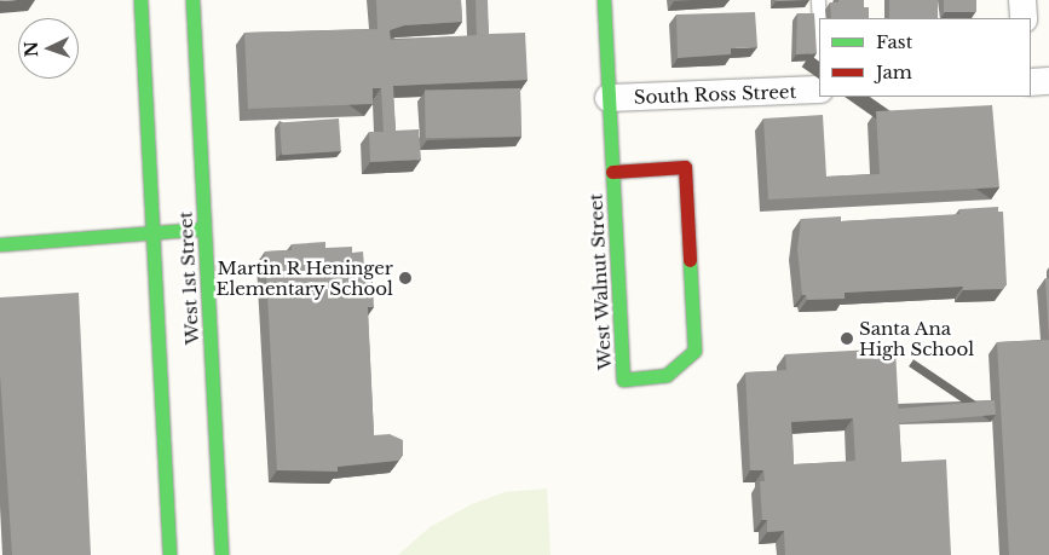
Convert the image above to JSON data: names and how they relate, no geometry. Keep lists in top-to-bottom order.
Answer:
{
  "streets": {
    "main road": ["West 1st Street", "West Walnut Street"],
    "street": ["South Ross Street"]
  },
  "crossings": [
    ["South Ross Street", "West Walnut Street"]
  ],
  "places": ["Martin R Heninger Elementary School", "Santa Ana High School"],
  "legend": ["Fast", "Jam"],
  "north": "left"
}
